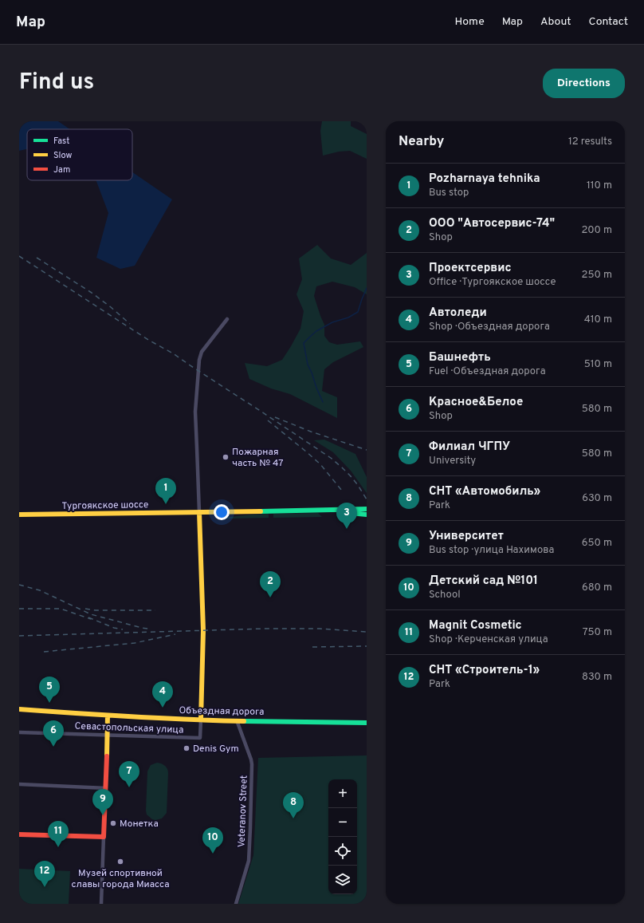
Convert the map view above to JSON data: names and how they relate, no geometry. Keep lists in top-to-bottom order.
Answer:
{
  "streets": {
    "main road": ["Тургоякское шоссе", "Объездная дорога"],
    "street": ["Севастопольская улица", "Veteranov Street"]
  },
  "crossings": [
    ["Объездная дорога", "Севастопольская улица"],
    ["Объездная дорога", "Veteranov Street"]
  ],
  "places": [
    "Пожарная часть № 47",
    "Denis Gym",
    "Монетка",
    "Музей спортивной славы города Миасса"
  ],
  "legend": ["Fast", "Slow", "Jam"],
  "page": {
    "header": "Map",
    "nav": [
      "Home",
      "Map",
      "About",
      "Contact"
    ],
    "title": "Find us",
    "buttons": "Directions",
    "heading": ["Nearby", "12 results"],
    "list": [
      {
        "mark": "1",
        "name": "Pozharnaya tehnika",
        "note": "Bus stop",
        "value": "110 m"
      },
      {
        "mark": "2",
        "name": "ООО \"Автосервис-74\"",
        "note": "Shop",
        "value": "200 m"
      },
      {
        "mark": "3",
        "name": "Проектсервис",
        "note": "Office · Тургоякское шоссе",
        "value": "250 m"
      },
      {
        "mark": "4",
        "name": "Автоледи",
        "note": "Shop · Объездная дорога",
        "value": "410 m"
      },
      {
        "mark": "5",
        "name": "Башнефть",
        "note": "Fuel · Объездная дорога",
        "value": "510 m"
      },
      {
        "mark": "6",
        "name": "Красное&Белое",
        "note": "Shop",
        "value": "580 m"
      },
      {
        "mark": "7",
        "name": "Филиал ЧГПУ",
        "note": "University",
        "value": "580 m"
      },
      {
        "mark": "8",
        "name": "СНТ «Автомобиль»",
        "note": "Park",
        "value": "630 m"
      },
      {
        "mark": "9",
        "name": "Университет",
        "note": "Bus stop · улица Нахимова",
        "value": "650 m"
      },
      {
        "mark": "10",
        "name": "Детский сад №101",
        "note": "School",
        "value": "680 m"
      },
      {
        "mark": "11",
        "name": "Magnit Cosmetic",
        "note": "Shop · Керченская улица",
        "value": "750 m"
      },
      {
        "mark": "12",
        "name": "СНТ «Строитель-1»",
        "note": "Park",
        "value": "830 m"
      }
    ],
    "pins": [
      "1",
      "3",
      "2",
      "5",
      "4",
      "6",
      "7",
      "9",
      "8",
      "11",
      "10",
      "12"
    ],
    "map_buttons": ["+", "−"]
  }
}
